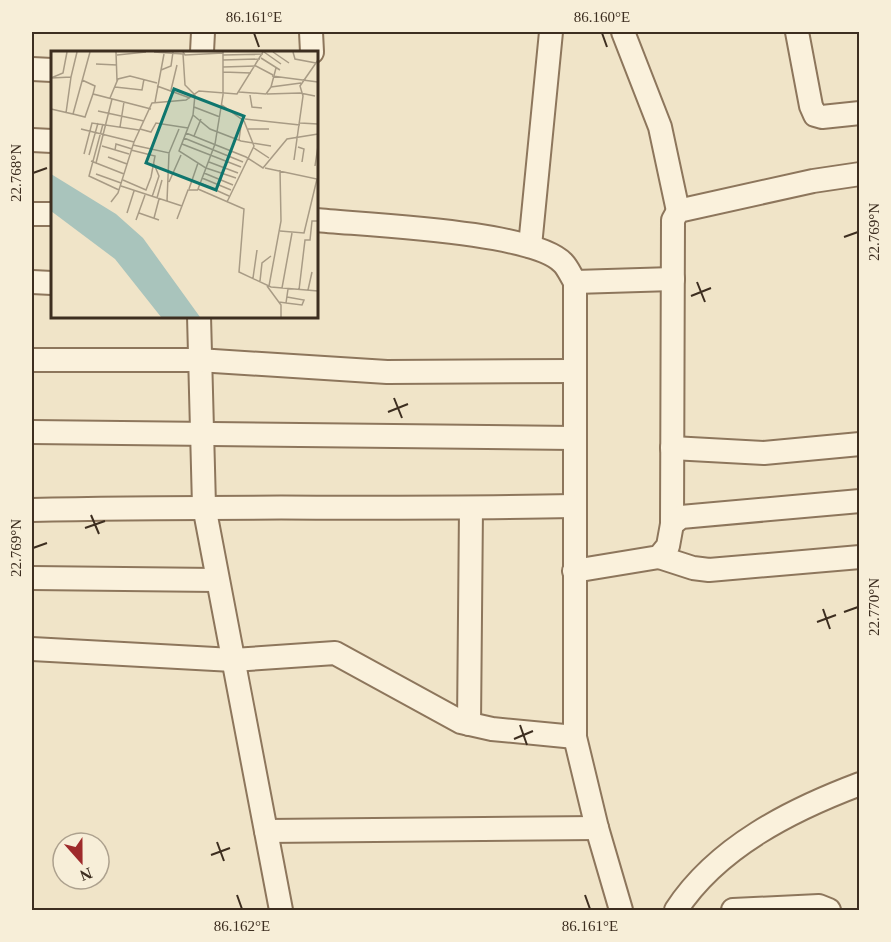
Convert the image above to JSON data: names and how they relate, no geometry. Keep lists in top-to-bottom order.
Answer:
{
  "north": "bottom",
  "coordinates": [
    "86.161°E",
    "86.160°E",
    "22.768°N",
    "22.769°N",
    "22.770°N",
    "86.162°E"
  ]
}
